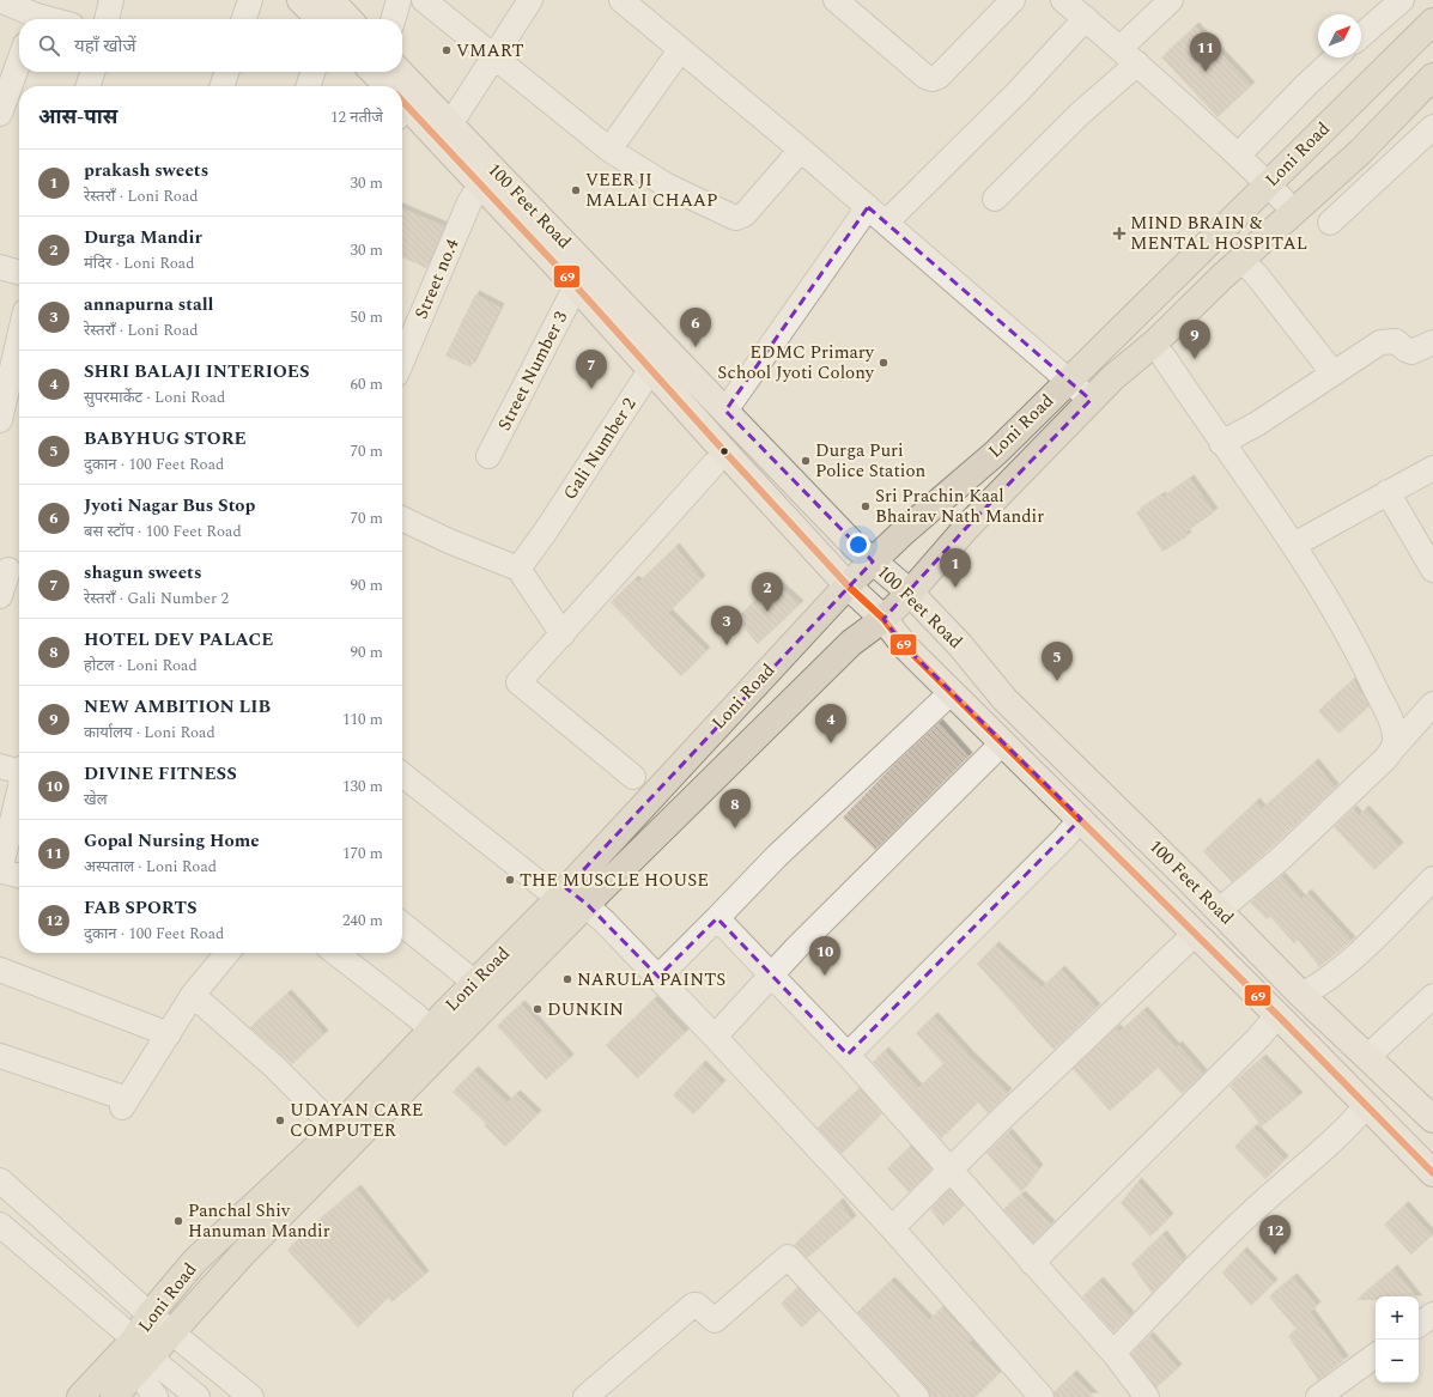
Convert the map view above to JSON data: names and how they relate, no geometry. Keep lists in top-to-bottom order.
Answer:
{
  "streets": {
    "highway": ["Loni Road"],
    "main road": ["100 Feet Road"],
    "street": ["Street no.4", "Street Number 3", "Gali Number 2"]
  },
  "crossings": [
    ["Loni Road", "100 Feet Road"],
    ["100 Feet Road", "Street no.4"],
    ["100 Feet Road", "Street Number 3"],
    ["100 Feet Road", "Gali Number 2"]
  ],
  "places": {
    "other": [
      "VMART",
      "VEER JI MALAI CHAAP",
      "EDMC Primary School Jyoti Colony",
      "Durga Puri Police Station",
      "Sri Prachin Kaal Bhairav Nath Mandir",
      "THE MUSCLE HOUSE",
      "NARULA PAINTS",
      "DUNKIN",
      "UDAYAN CARE COMPUTER",
      "Panchal Shiv Hanuman Mandir"
    ],
    "health": ["MIND BRAIN & MENTAL HOSPITAL"]
  },
  "lines": ["transit line 69"],
  "north": "top right",
  "page": {
    "search": "यहाँ खोजें",
    "pins": [
      "11",
      "6",
      "9",
      "7",
      "1",
      "2",
      "3",
      "5",
      "4",
      "8",
      "10",
      "12"
    ],
    "heading": ["आस-पास", "12 नतीजे"],
    "list": [
      {
        "mark": "1",
        "name": "prakash sweets",
        "note": "रेस्तराँ · Loni Road",
        "value": "30 m"
      },
      {
        "mark": "2",
        "name": "Durga Mandir",
        "note": "मंदिर · Loni Road",
        "value": "30 m"
      },
      {
        "mark": "3",
        "name": "annapurna stall",
        "note": "रेस्तराँ · Loni Road",
        "value": "50 m"
      },
      {
        "mark": "4",
        "name": "SHRI BALAJI INTERIOES",
        "note": "सुपरमार्केट · Loni Road",
        "value": "60 m"
      },
      {
        "mark": "5",
        "name": "BABYHUG STORE",
        "note": "दुकान · 100 Feet Road",
        "value": "70 m"
      },
      {
        "mark": "6",
        "name": "Jyoti Nagar Bus Stop",
        "note": "बस स्टॉप · 100 Feet Road",
        "value": "70 m"
      },
      {
        "mark": "7",
        "name": "shagun sweets",
        "note": "रेस्तराँ · Gali Number 2",
        "value": "90 m"
      },
      {
        "mark": "8",
        "name": "HOTEL DEV PALACE",
        "note": "होटल · Loni Road",
        "value": "90 m"
      },
      {
        "mark": "9",
        "name": "NEW AMBITION LIB",
        "note": "कार्यालय · Loni Road",
        "value": "110 m"
      },
      {
        "mark": "10",
        "name": "DIVINE FITNESS",
        "note": "खेल",
        "value": "130 m"
      },
      {
        "mark": "11",
        "name": "Gopal Nursing Home",
        "note": "अस्पताल · Loni Road",
        "value": "170 m"
      },
      {
        "mark": "12",
        "name": "FAB SPORTS",
        "note": "दुकान · 100 Feet Road",
        "value": "240 m"
      }
    ],
    "map_buttons": ["+", "−"]
  }
}
